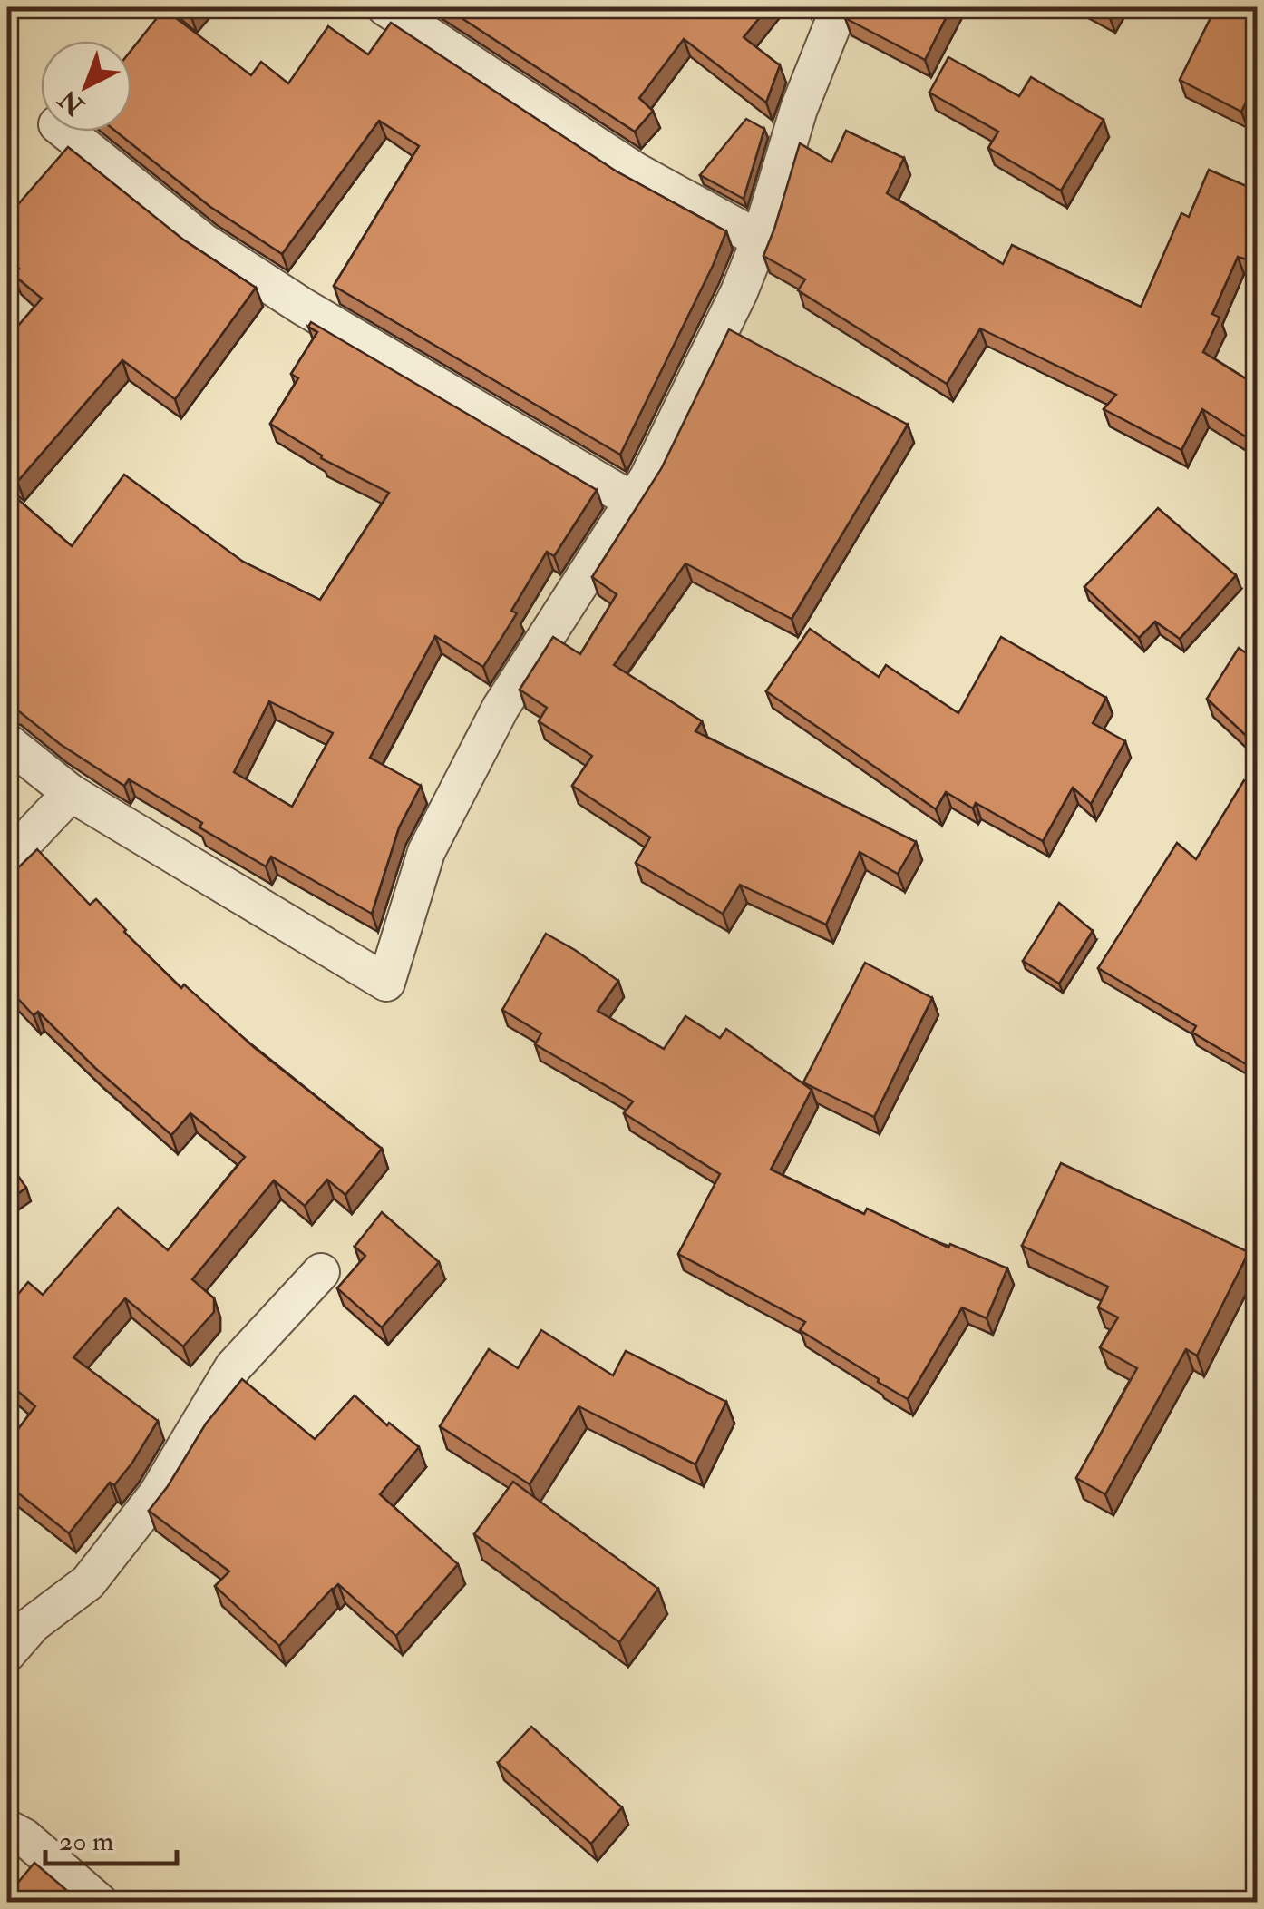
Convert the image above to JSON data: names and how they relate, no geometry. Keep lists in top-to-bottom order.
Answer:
{
  "scale_bar": "20 m",
  "north": "bottom left"
}
